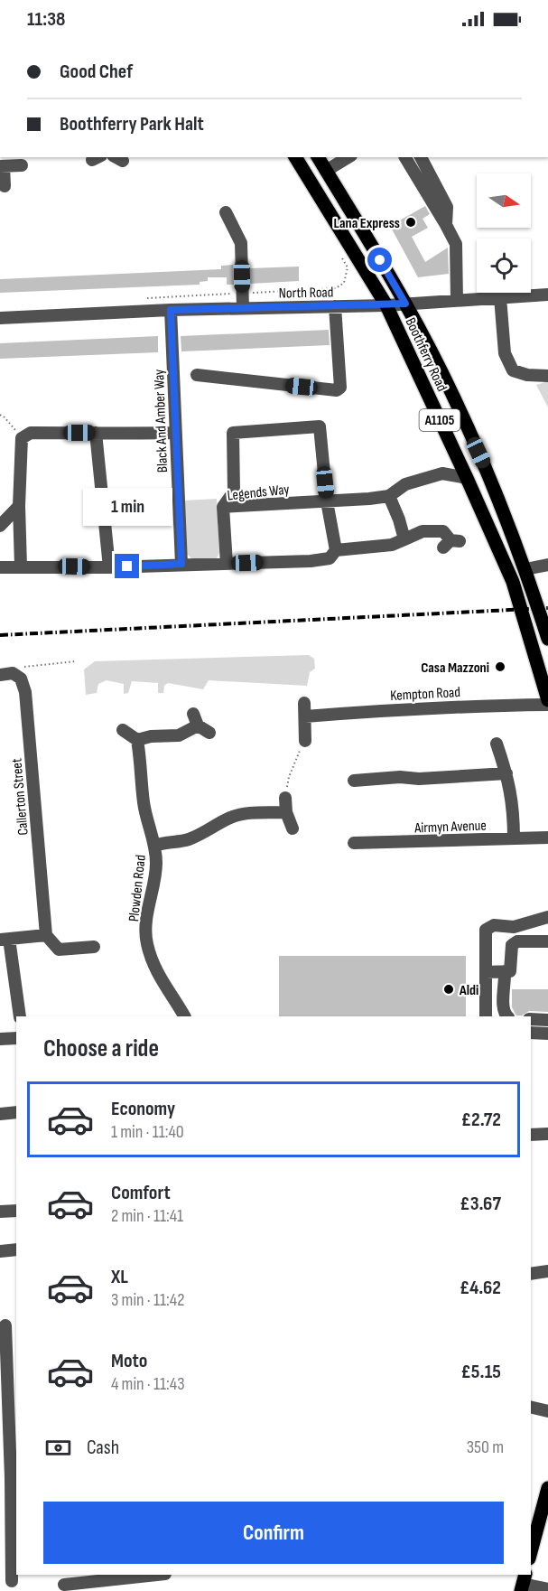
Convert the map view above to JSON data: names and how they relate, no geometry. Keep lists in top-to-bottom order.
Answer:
{
  "streets": {
    "main road": ["Boothferry Road", "A1105"],
    "street": [
      "North Road",
      "Black And Amber Way",
      "Legends Way",
      "Kempton Road",
      "Callerton Street",
      "Airmyn Avenue",
      "Plowden Road"
    ]
  },
  "crossings": [
    ["North Road", "Boothferry Road"],
    ["North Road", "Black And Amber Way"],
    ["Boothferry Road", "Kempton Road"]
  ],
  "places": ["Lana Express", "Casa Mazzoni", "Aldi"],
  "north": "right",
  "page": {
    "status": "11:38",
    "banner": ["Good Chef", "Boothferry Park Halt"],
    "bubble": "1 min",
    "heading": "Choose a ride",
    "list": [
      {
        "name": "Economy",
        "note": "1 min · 11:40",
        "value": "£2.72"
      },
      {
        "name": "Comfort",
        "note": "2 min · 11:41",
        "value": "£3.67"
      },
      {
        "name": "XL",
        "note": "3 min · 11:42",
        "value": "£4.62"
      },
      {
        "name": "Moto",
        "note": "4 min · 11:43",
        "value": "£5.15"
      }
    ],
    "pay": ["Cash", "350 m"],
    "buttons": "Confirm"
  }
}
